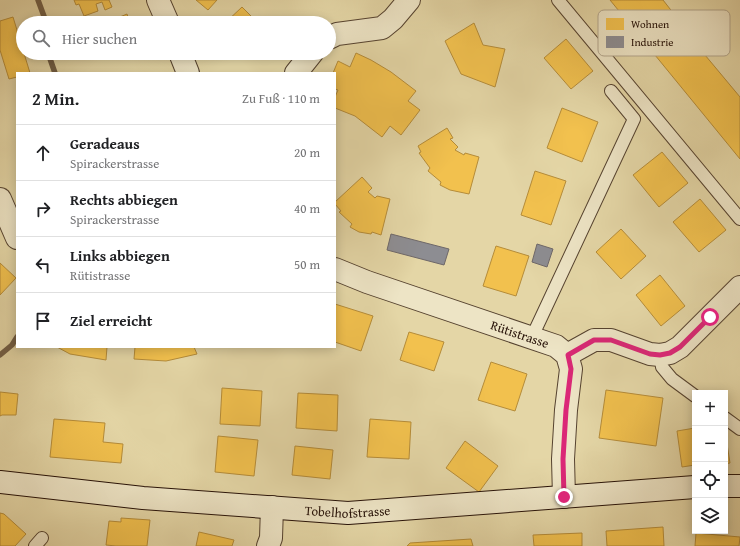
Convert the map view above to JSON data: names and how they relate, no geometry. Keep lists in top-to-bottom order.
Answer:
{
  "streets": {
    "street": ["Rütistrasse", "Tobelhofstrasse"]
  },
  "legend": ["Wohnen", "Industrie"],
  "page": {
    "search": "Hier suchen",
    "heading": ["2 Min.", "Zu Fuß · 110 m"],
    "list": [
      ["Geradeaus", "Spirackerstrasse", "20 m"],
      ["Rechts abbiegen", "Spirackerstrasse", "40 m"],
      ["Links abbiegen", "Rütistrasse", "50 m"],
      "Ziel erreicht"
    ],
    "map_buttons": ["+", "−"]
  }
}
